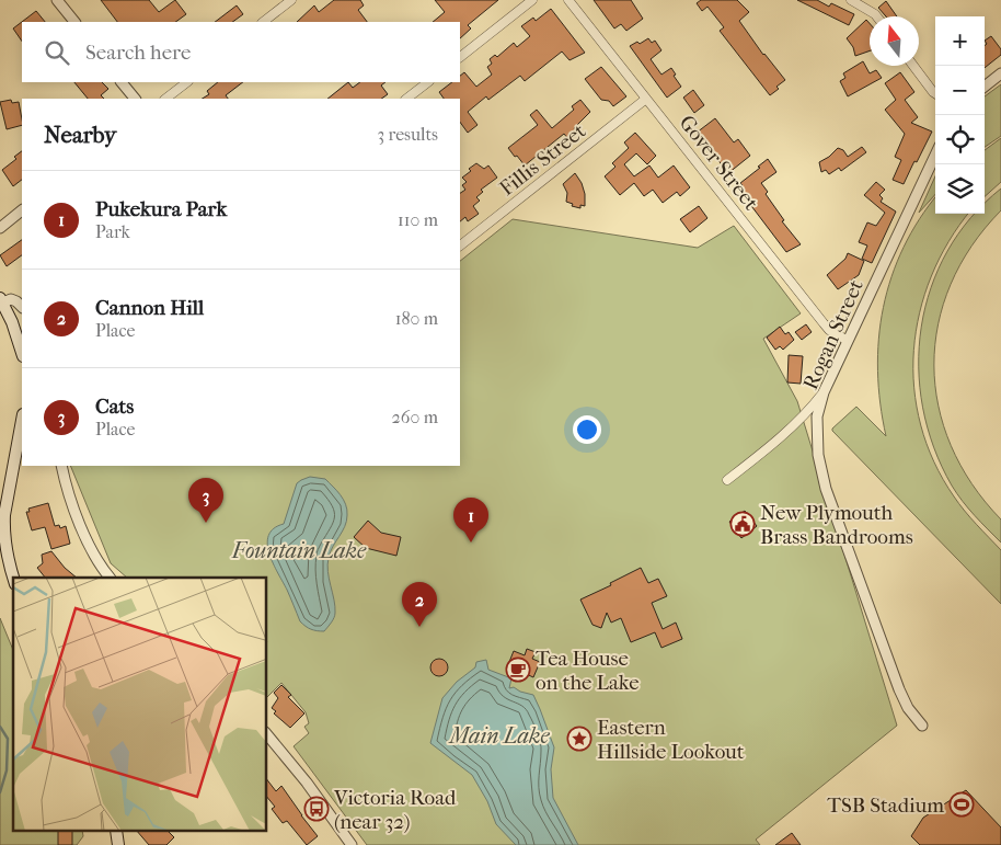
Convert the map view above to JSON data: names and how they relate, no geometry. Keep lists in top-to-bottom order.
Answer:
{
  "streets": {
    "street": ["Fillis Street", "Gover Street", "Rogan Street"]
  },
  "crossings": [
    ["Fillis Street", "Gover Street"],
    ["Gover Street", "Rogan Street"]
  ],
  "water": ["Fountain Lake", "Main Lake"],
  "places": {
    "public building": ["New Plymouth Brass Bandrooms"],
    "cafe": ["Tea House on the Lake"],
    "place": ["Eastern Hillside Lookout"],
    "sports": ["TSB Stadium"],
    "bus stop": ["Victoria Road (near 32)"]
  },
  "north": "top",
  "page": {
    "map_buttons": ["+", "−"],
    "search": "Search here",
    "heading": ["Nearby", "3 results"],
    "list": [
      {
        "mark": "1",
        "name": "Pukekura Park",
        "note": "Park",
        "value": "110 m"
      },
      {
        "mark": "2",
        "name": "Cannon Hill",
        "note": "Place",
        "value": "180 m"
      },
      {
        "mark": "3",
        "name": "Cats",
        "note": "Place",
        "value": "260 m"
      }
    ],
    "pins": ["3", "1", "2"]
  }
}
